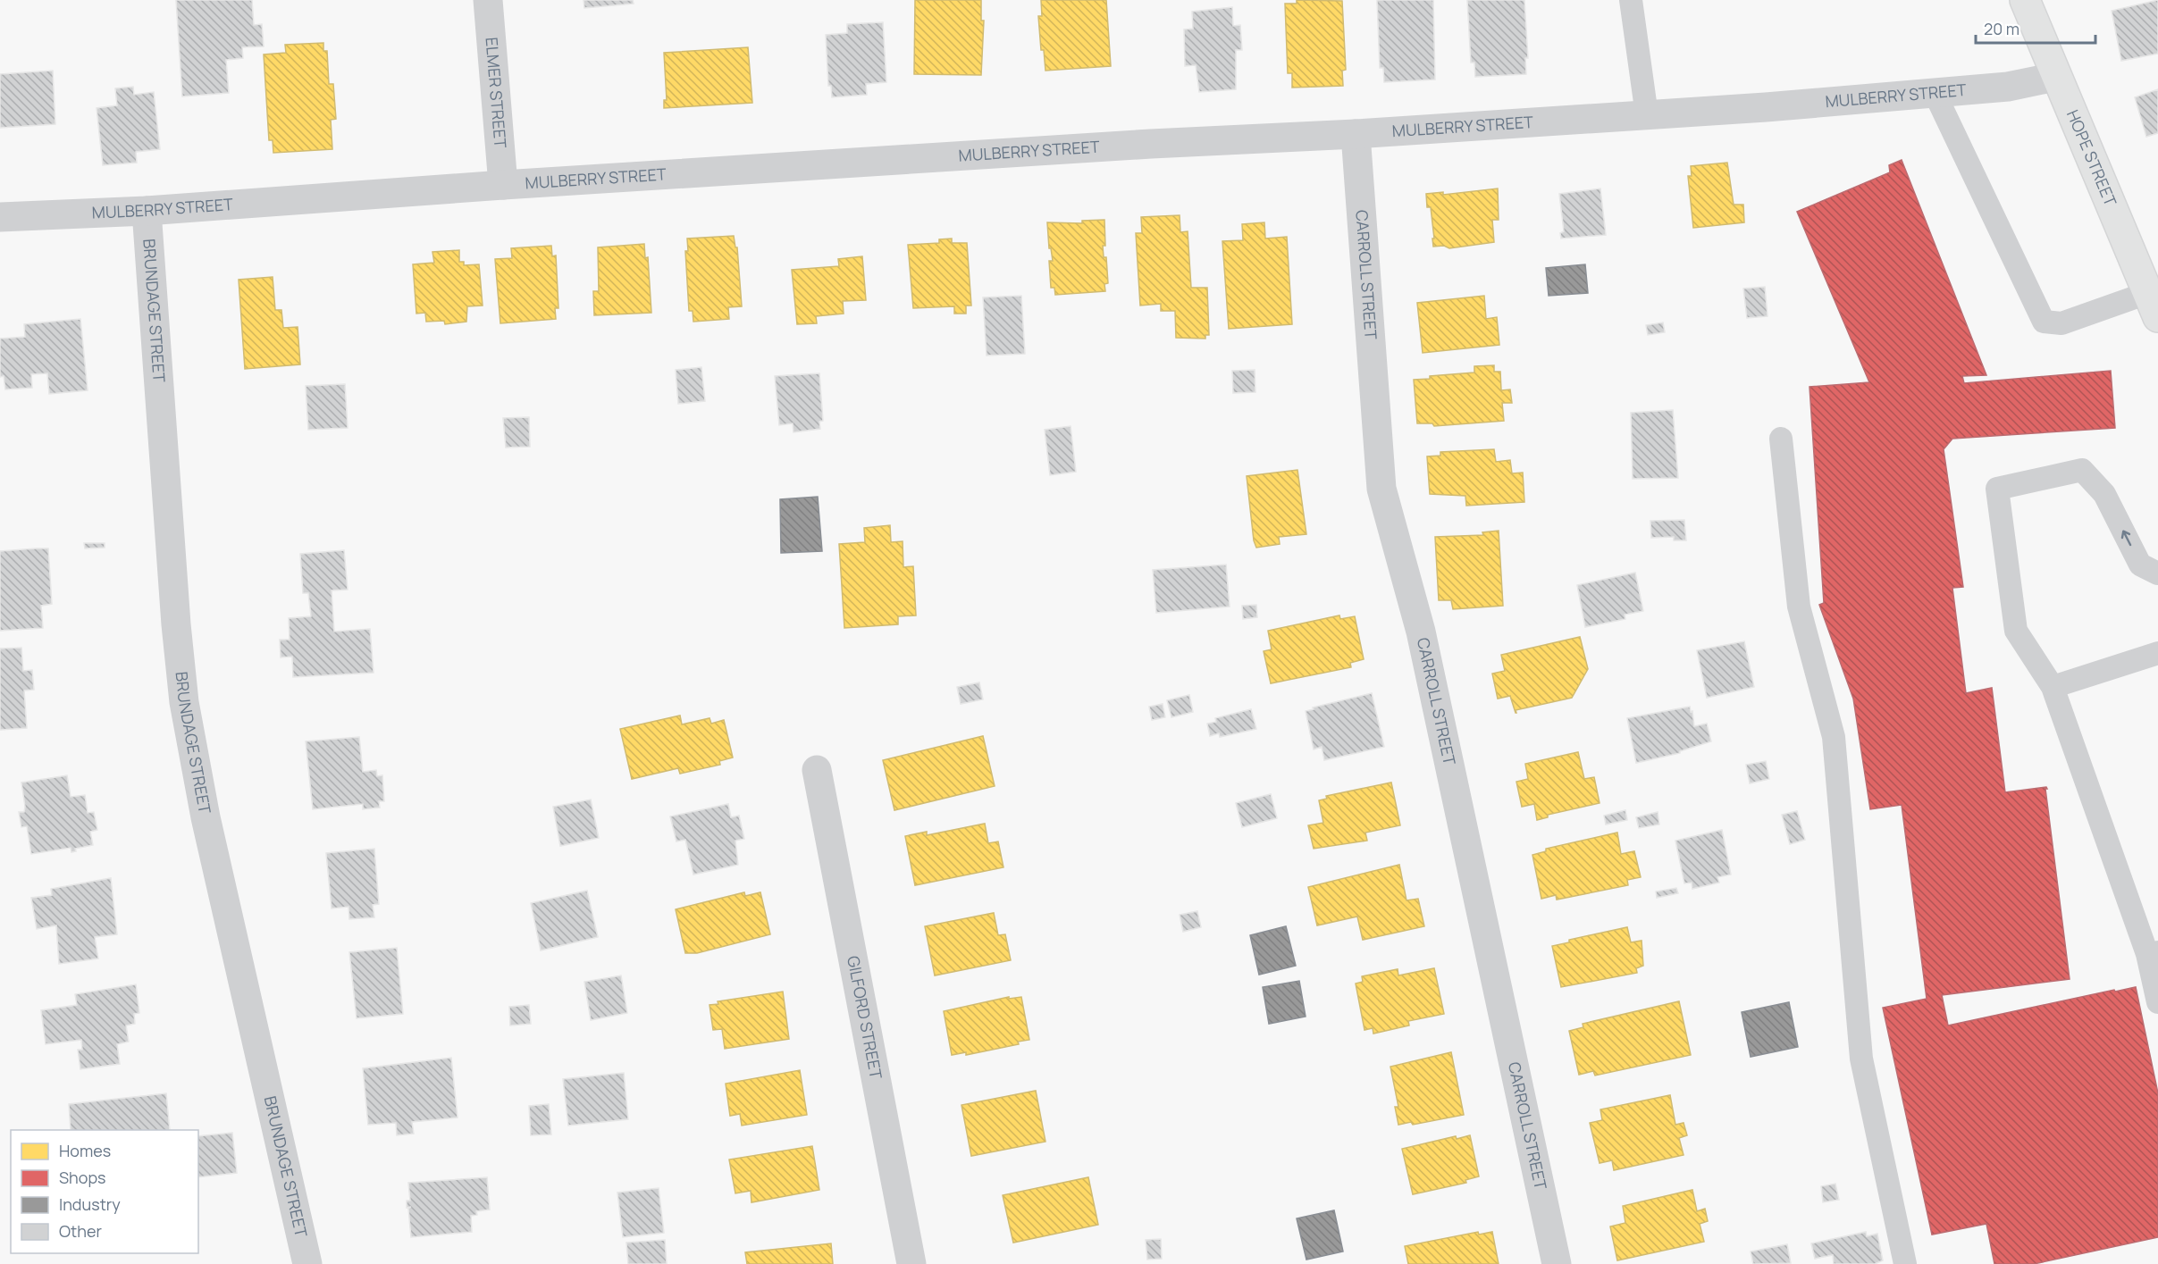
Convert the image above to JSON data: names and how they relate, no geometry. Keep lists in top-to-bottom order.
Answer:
{
  "streets": {
    "main road": ["HOPE STREET"],
    "street": [
      "ELMER STREET",
      "MULBERRY STREET",
      "CARROLL STREET",
      "BRUNDAGE STREET",
      "GILFORD STREET"
    ]
  },
  "crossings": [
    ["ELMER STREET", "MULBERRY STREET"],
    ["MULBERRY STREET", "HOPE STREET"],
    ["MULBERRY STREET", "CARROLL STREET"],
    ["MULBERRY STREET", "BRUNDAGE STREET"]
  ],
  "legend": [
    "Homes",
    "Shops",
    "Industry",
    "Other"
  ],
  "scale_bar": "20 m"
}
